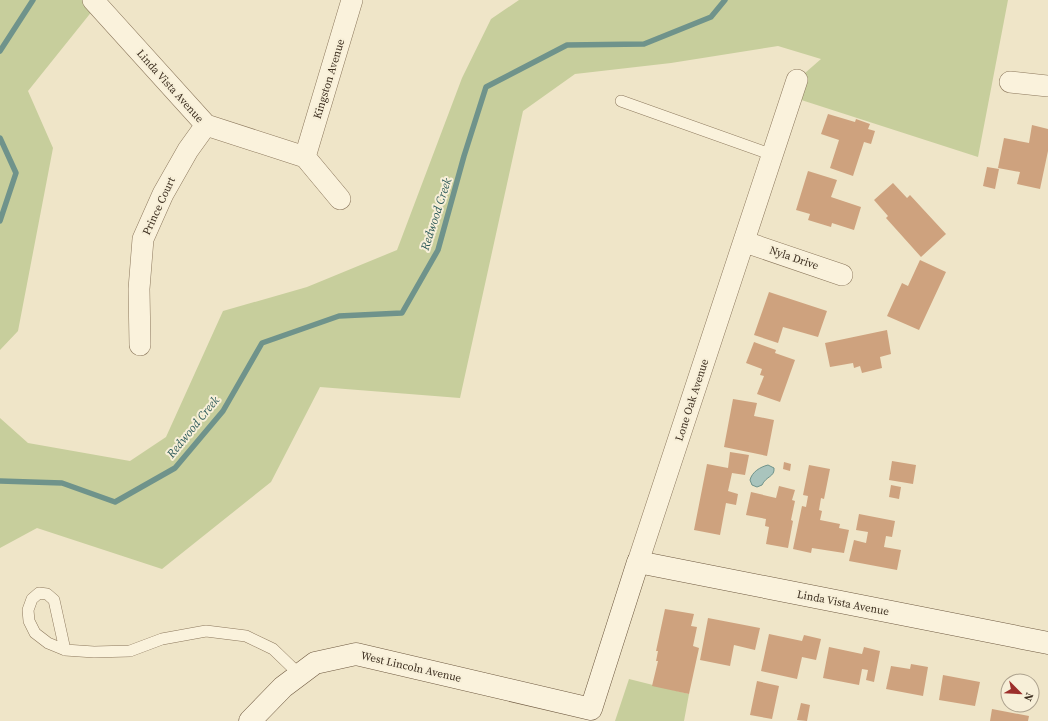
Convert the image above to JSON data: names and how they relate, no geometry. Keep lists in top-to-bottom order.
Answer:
{
  "streets": {
    "street": [
      "Kingston Avenue",
      "Linda Vista Avenue",
      "Prince Court",
      "Nyla Drive",
      "Lone Oak Avenue",
      "West Lincoln Avenue"
    ]
  },
  "crossings": [
    ["Kingston Avenue", "Linda Vista Avenue"],
    ["Linda Vista Avenue", "Prince Court"],
    ["Linda Vista Avenue", "Lone Oak Avenue"],
    ["Nyla Drive", "Lone Oak Avenue"],
    ["Lone Oak Avenue", "West Lincoln Avenue"]
  ],
  "water": ["Redwood Creek"],
  "north": "bottom right"
}
